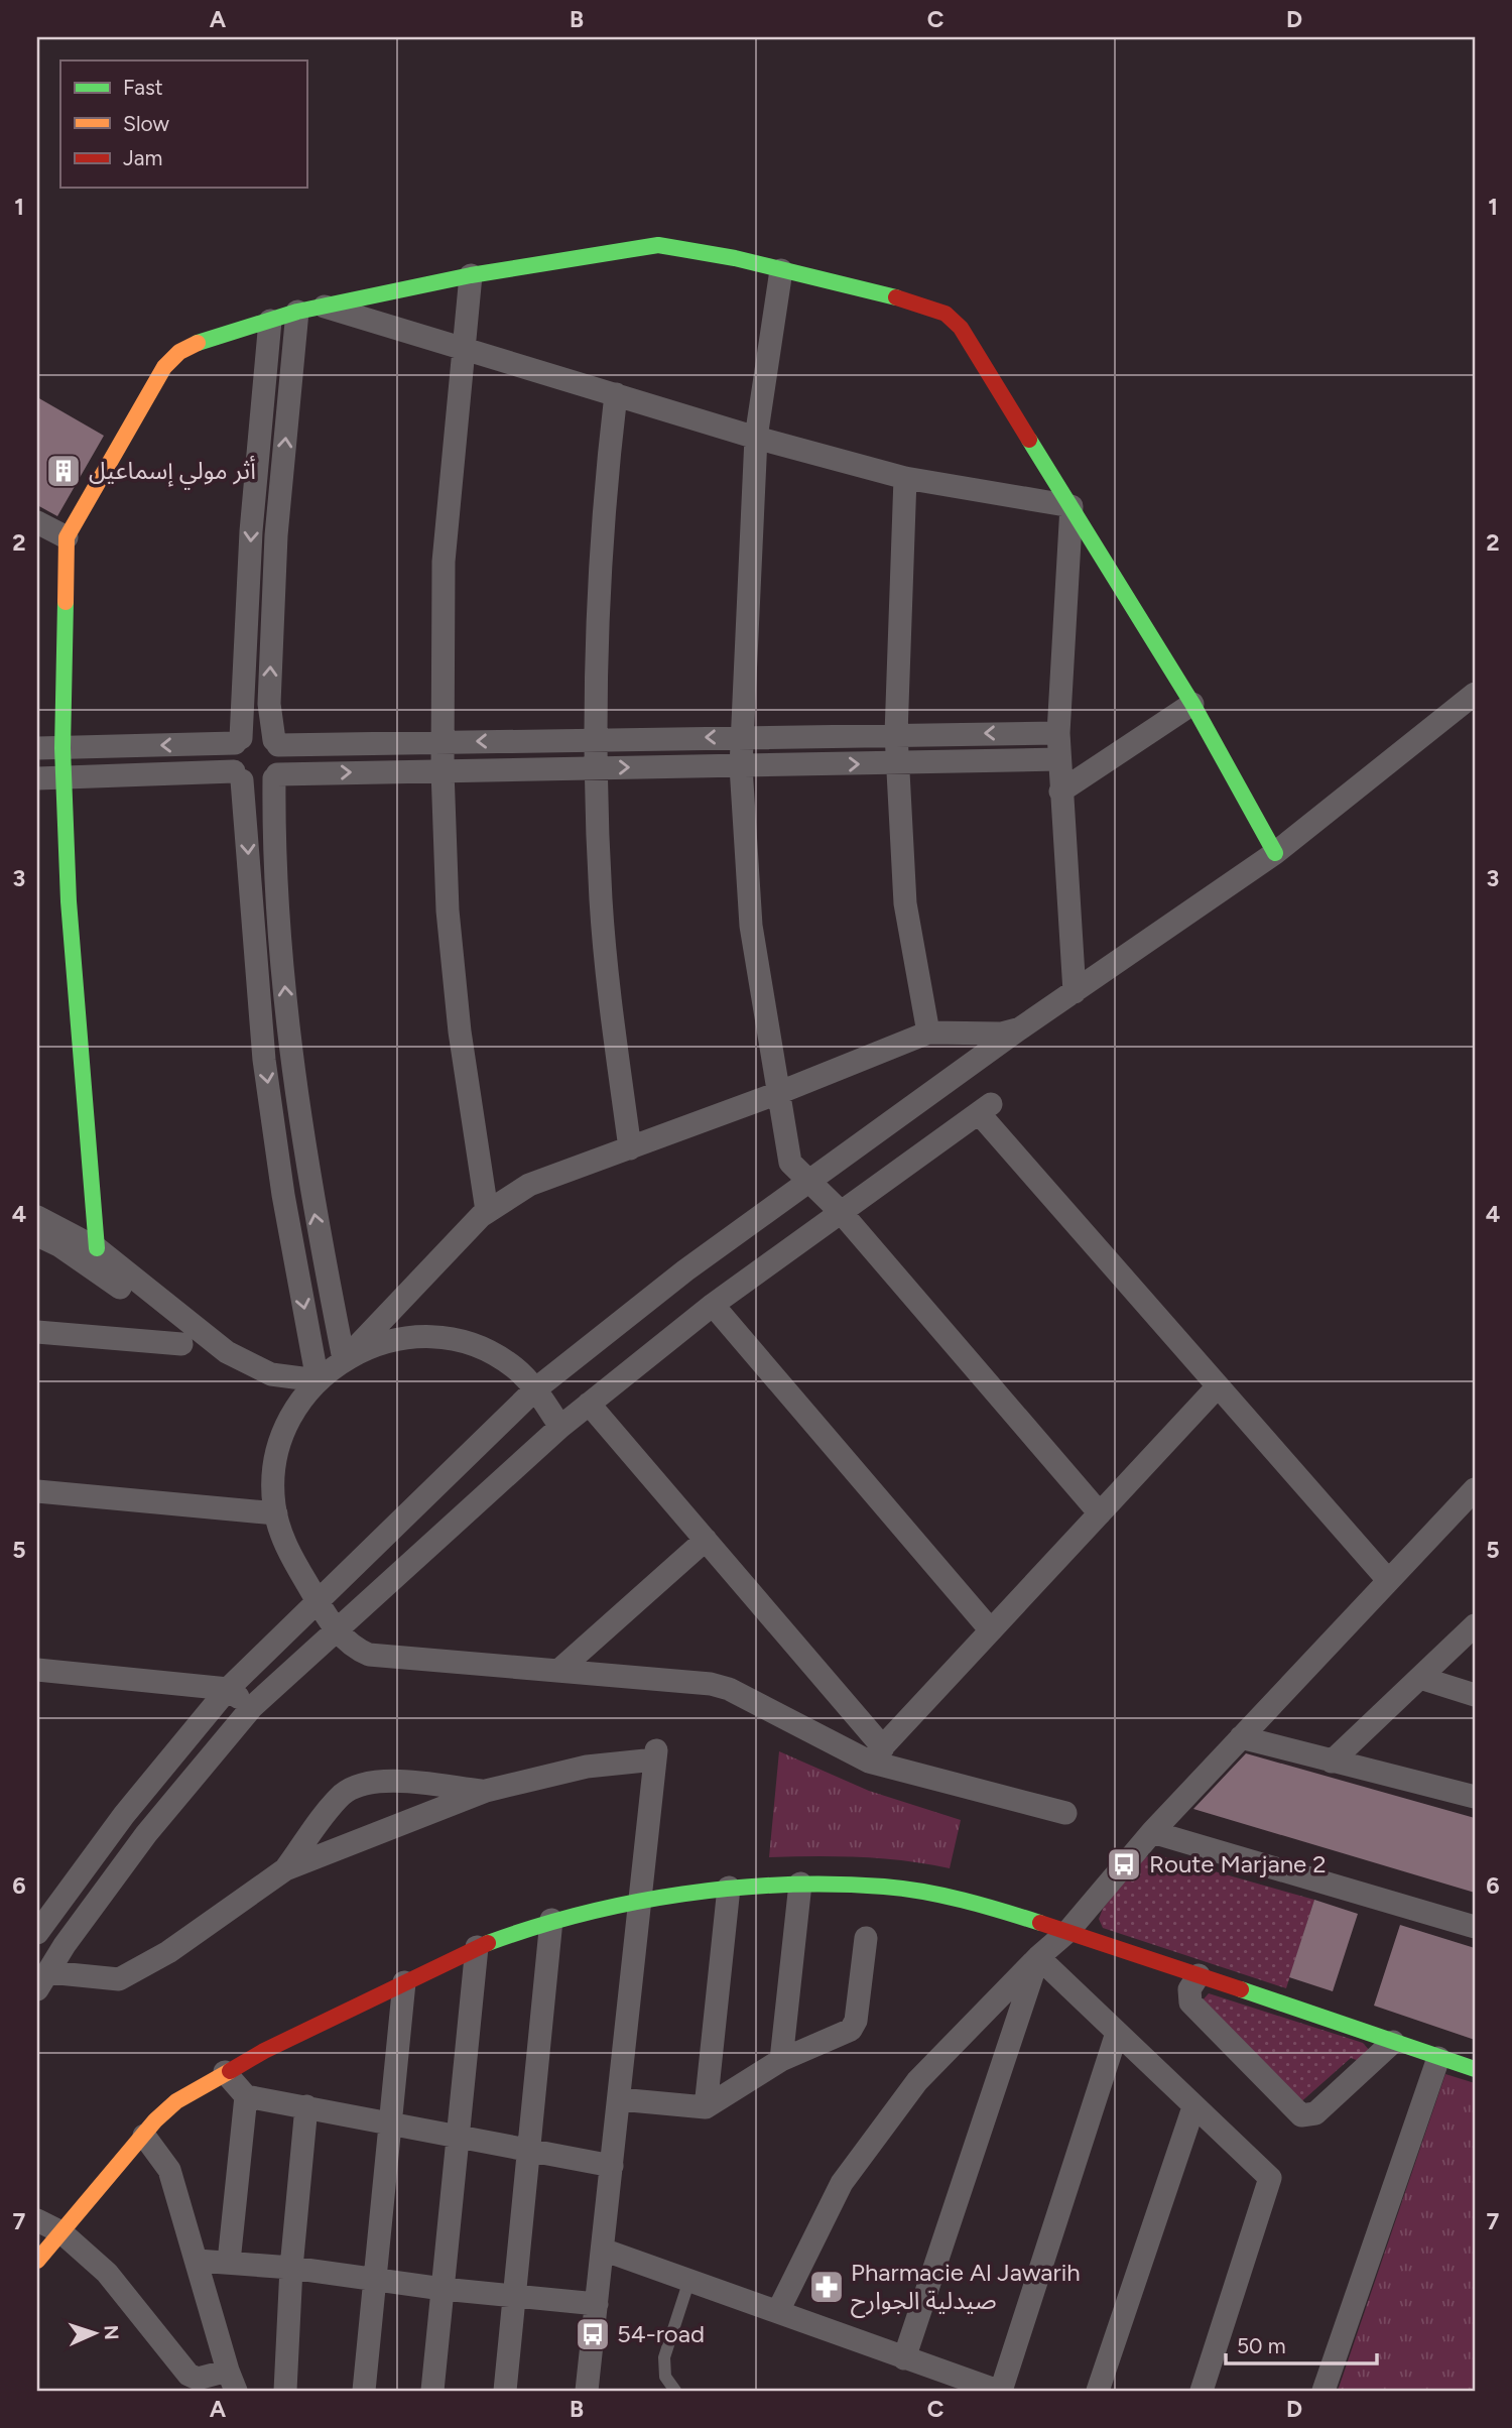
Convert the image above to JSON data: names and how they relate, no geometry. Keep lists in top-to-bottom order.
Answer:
{
  "places": {
    "building": ["أثر مولي إسماعيل"],
    "bus stop": ["Route Marjane 2", "54-road"],
    "pharmacy": ["Pharmacie Al Jawarih صيدلية الجوارح"]
  },
  "legend": ["Fast", "Slow", "Jam"],
  "scale_bar": "50 m",
  "north": "right",
  "grid": {
    "columns": [
      "A",
      "B",
      "C",
      "D"
    ],
    "rows": [
      "1",
      "2",
      "3",
      "4",
      "5",
      "6",
      "7"
    ]
  }
}
